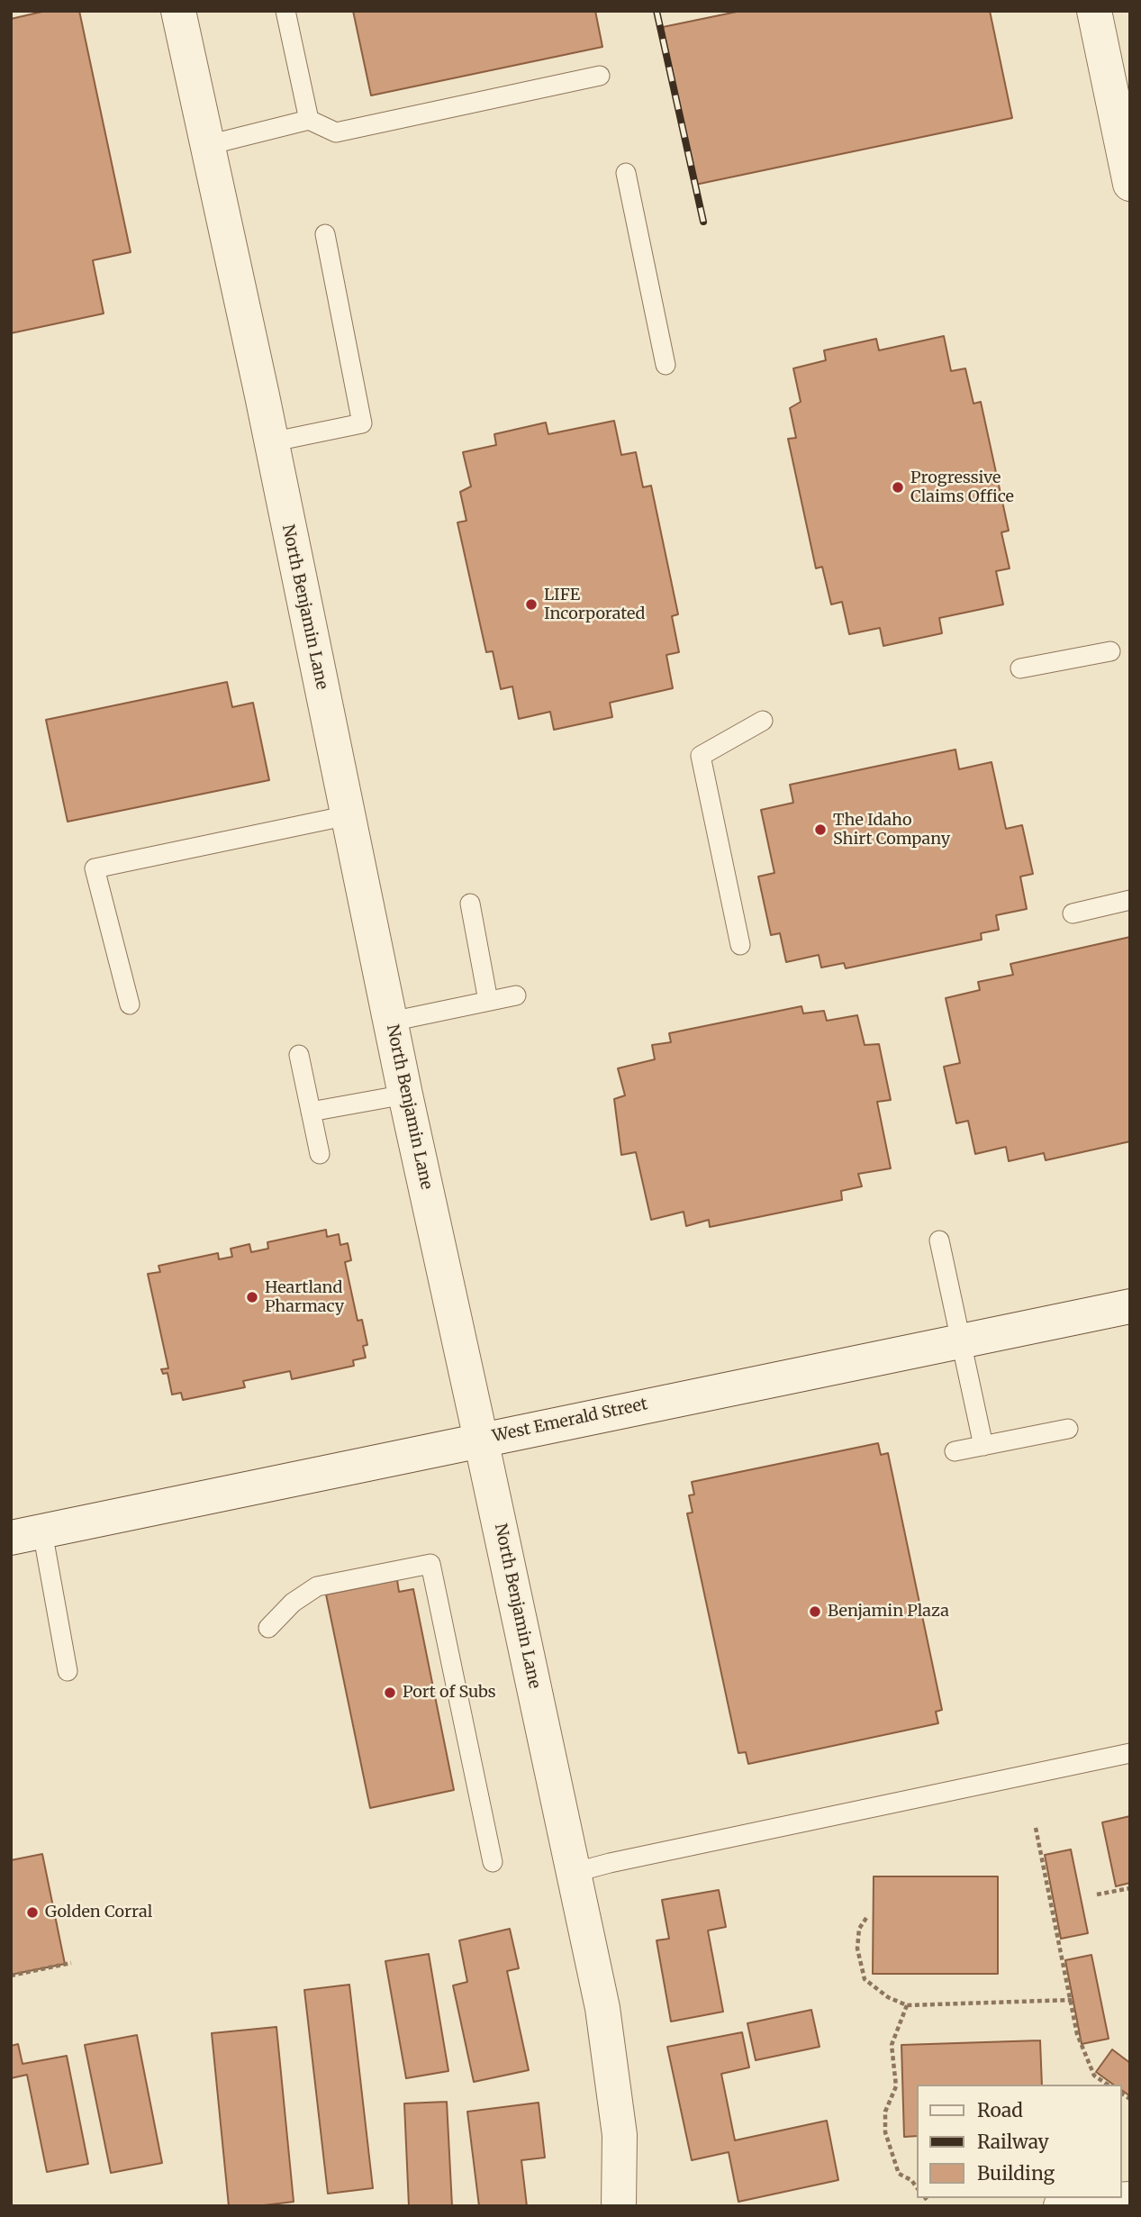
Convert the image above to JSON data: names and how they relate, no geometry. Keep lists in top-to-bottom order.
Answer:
{
  "streets": {
    "street": ["North Benjamin Lane", "West Emerald Street"]
  },
  "crossings": [
    ["North Benjamin Lane", "West Emerald Street"]
  ],
  "places": [
    "Progressive Claims Office",
    "LIFE Incorporated",
    "The Idaho Shirt Company",
    "Heartland Pharmacy",
    "Benjamin Plaza",
    "Port of Subs",
    "Golden Corral"
  ],
  "legend": ["Road", "Railway", "Building"]
}
